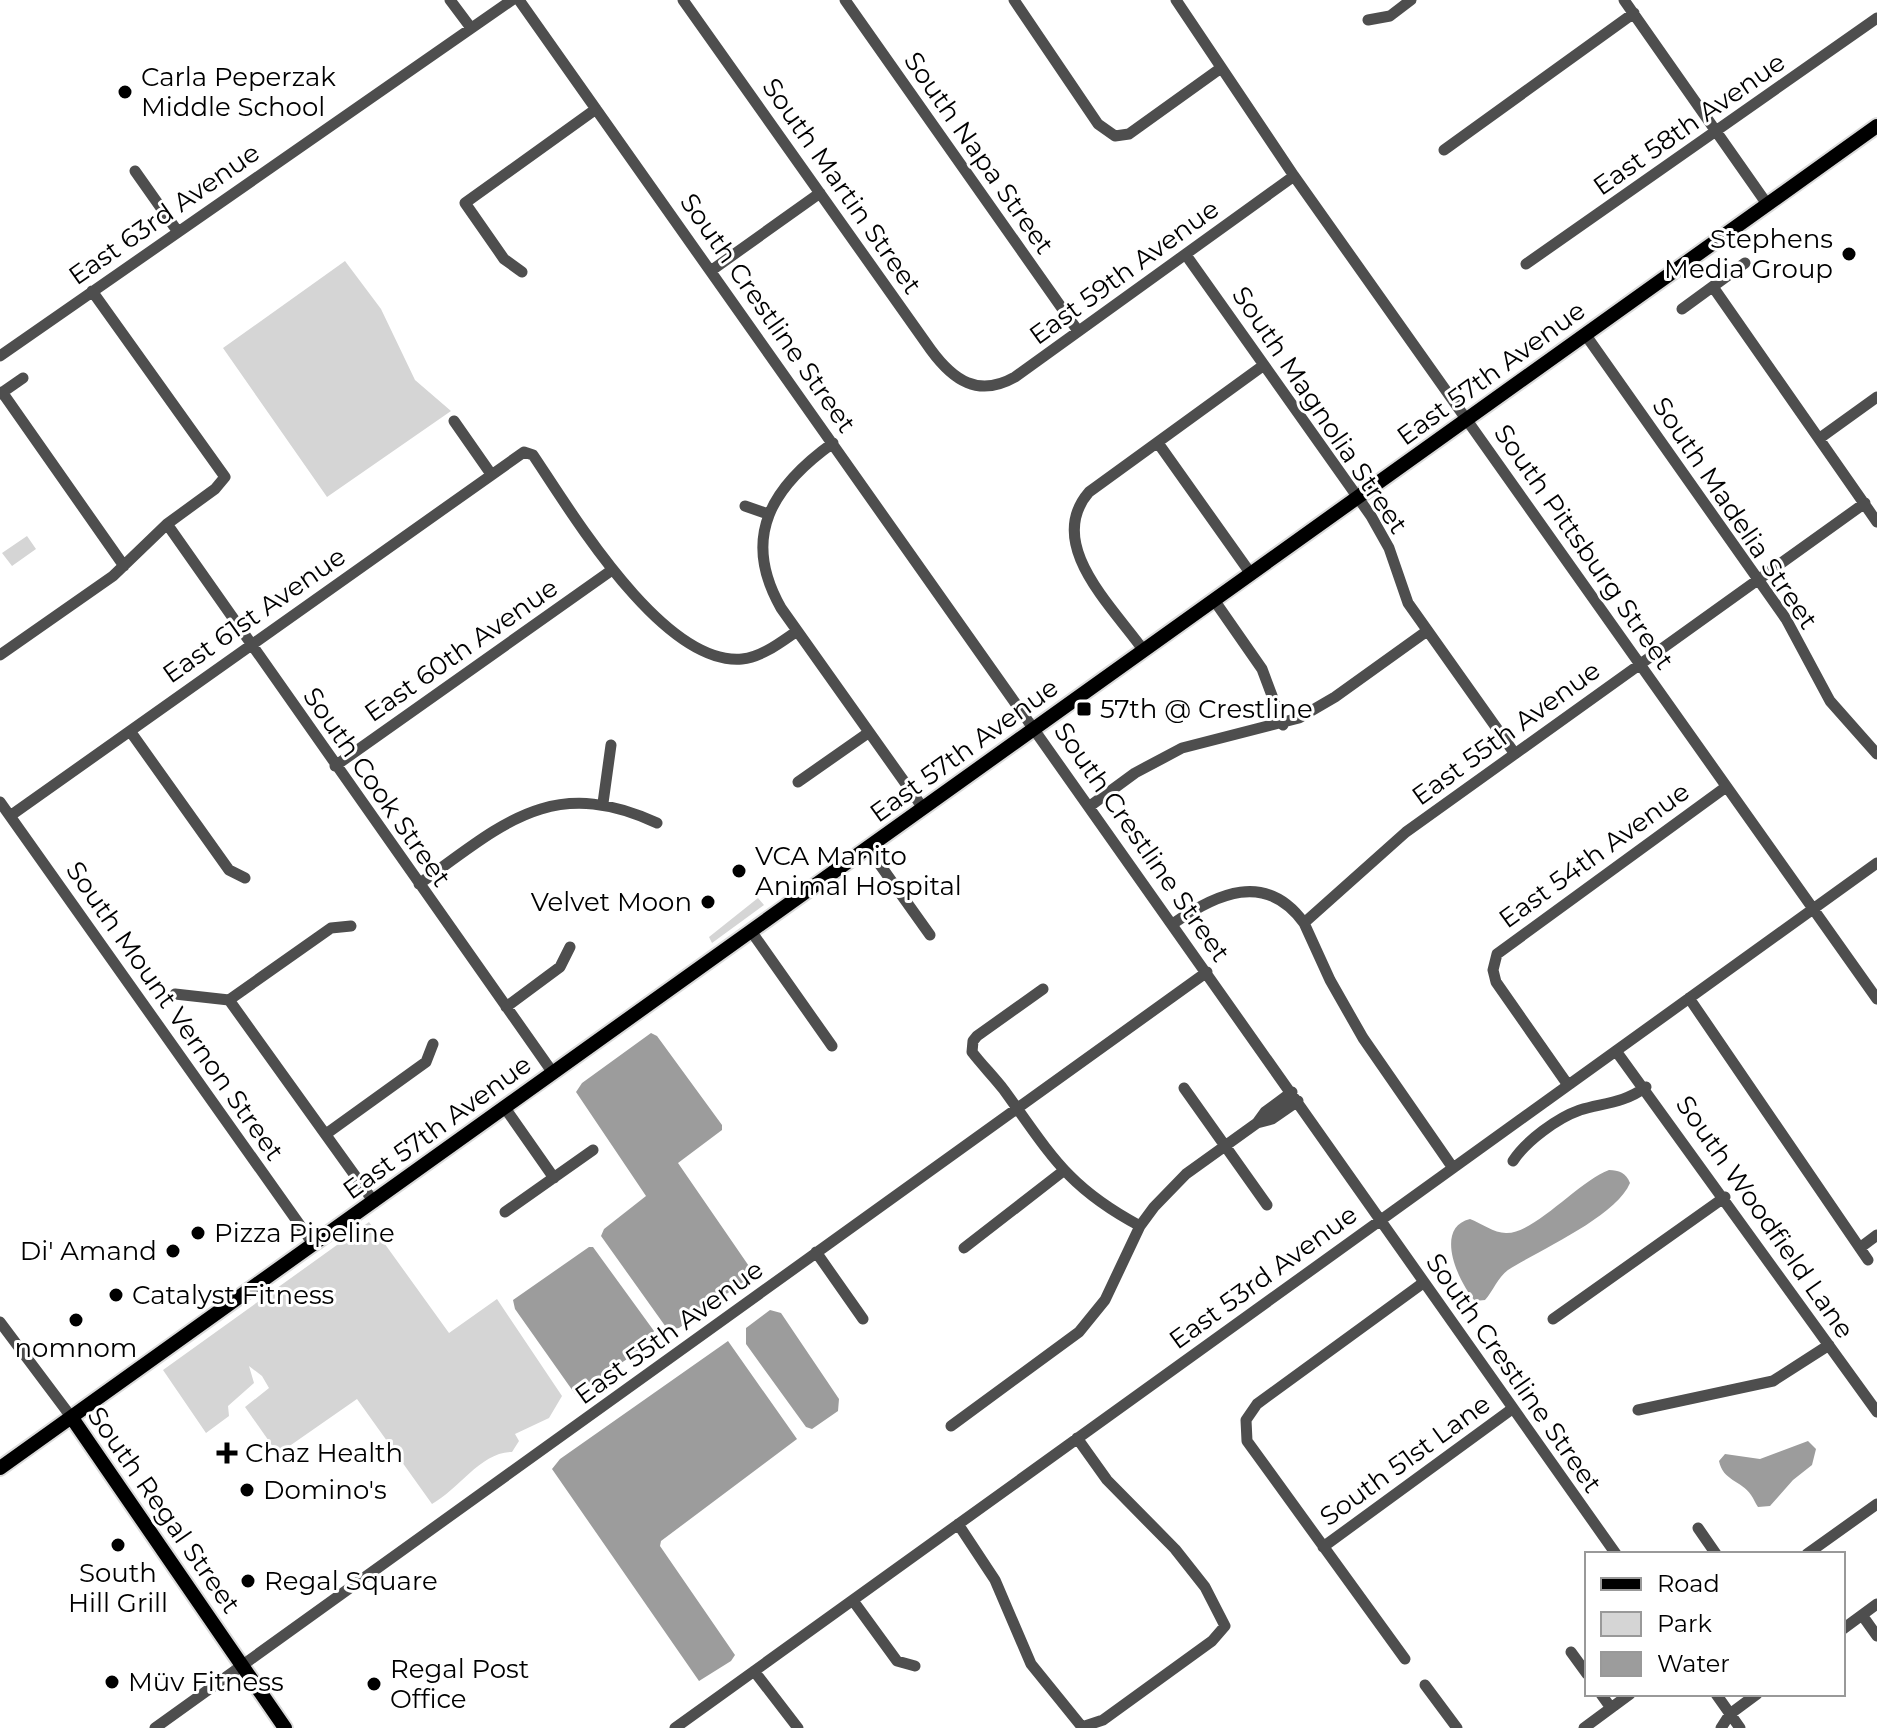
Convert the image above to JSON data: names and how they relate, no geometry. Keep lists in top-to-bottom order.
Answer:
{
  "streets": {
    "main road": ["East 57th Avenue", "South Regal Street"],
    "street": [
      "East 58th Avenue",
      "South Napa Street",
      "South Martin Street",
      "East 63rd Avenue",
      "East 59th Avenue",
      "South Crestline Street",
      "South Magnolia Street",
      "South Madelia Street",
      "South Pittsburg Street",
      "East 61st Avenue",
      "East 60th Avenue",
      "East 55th Avenue",
      "South Cook Street",
      "East 54th Avenue",
      "South Mount Vernon Street",
      "South Woodfield Lane",
      "East 53rd Avenue",
      "South 51st Lane"
    ]
  },
  "crossings": [
    ["South Napa Street", "East 59th Avenue"],
    ["South Martin Street", "East 59th Avenue"],
    ["East 59th Avenue", "South Magnolia Street"],
    ["East 59th Avenue", "South Pittsburg Street"],
    ["South Crestline Street", "East 57th Avenue"],
    ["South Crestline Street", "East 55th Avenue"],
    ["South Crestline Street", "East 53rd Avenue"],
    ["South Crestline Street", "South 51st Lane"],
    ["East 57th Avenue", "South Magnolia Street"],
    ["East 57th Avenue", "South Madelia Street"],
    ["East 57th Avenue", "South Pittsburg Street"],
    ["East 57th Avenue", "South Cook Street"],
    ["East 57th Avenue", "South Mount Vernon Street"],
    ["East 57th Avenue", "South Regal Street"],
    ["South Magnolia Street", "East 55th Avenue"],
    ["South Madelia Street", "East 55th Avenue"],
    ["South Pittsburg Street", "East 55th Avenue"],
    ["South Pittsburg Street", "East 54th Avenue"],
    ["South Pittsburg Street", "East 53rd Avenue"],
    ["East 61st Avenue", "East 60th Avenue"],
    ["East 61st Avenue", "South Cook Street"],
    ["East 61st Avenue", "South Mount Vernon Street"],
    ["East 60th Avenue", "South Cook Street"],
    ["East 55th Avenue", "South Regal Street"],
    ["East 54th Avenue", "East 53rd Avenue"],
    ["South Woodfield Lane", "East 53rd Avenue"]
  ],
  "places": {
    "other": [
      "Carla Peperzak Middle School",
      "Stephens Media Group",
      "VCA Manito Animal Hospital",
      "Velvet Moon",
      "Pizza Pipeline",
      "Di' Amand",
      "Catalyst Fitness",
      "nomnom",
      "Domino's",
      "South Hill Grill",
      "Regal Square",
      "Müv Fitness",
      "Regal Post Office"
    ],
    "transit": ["57th @ Crestline"],
    "health": ["Chaz Health"]
  },
  "legend": ["Road", "Park", "Water"]
}
